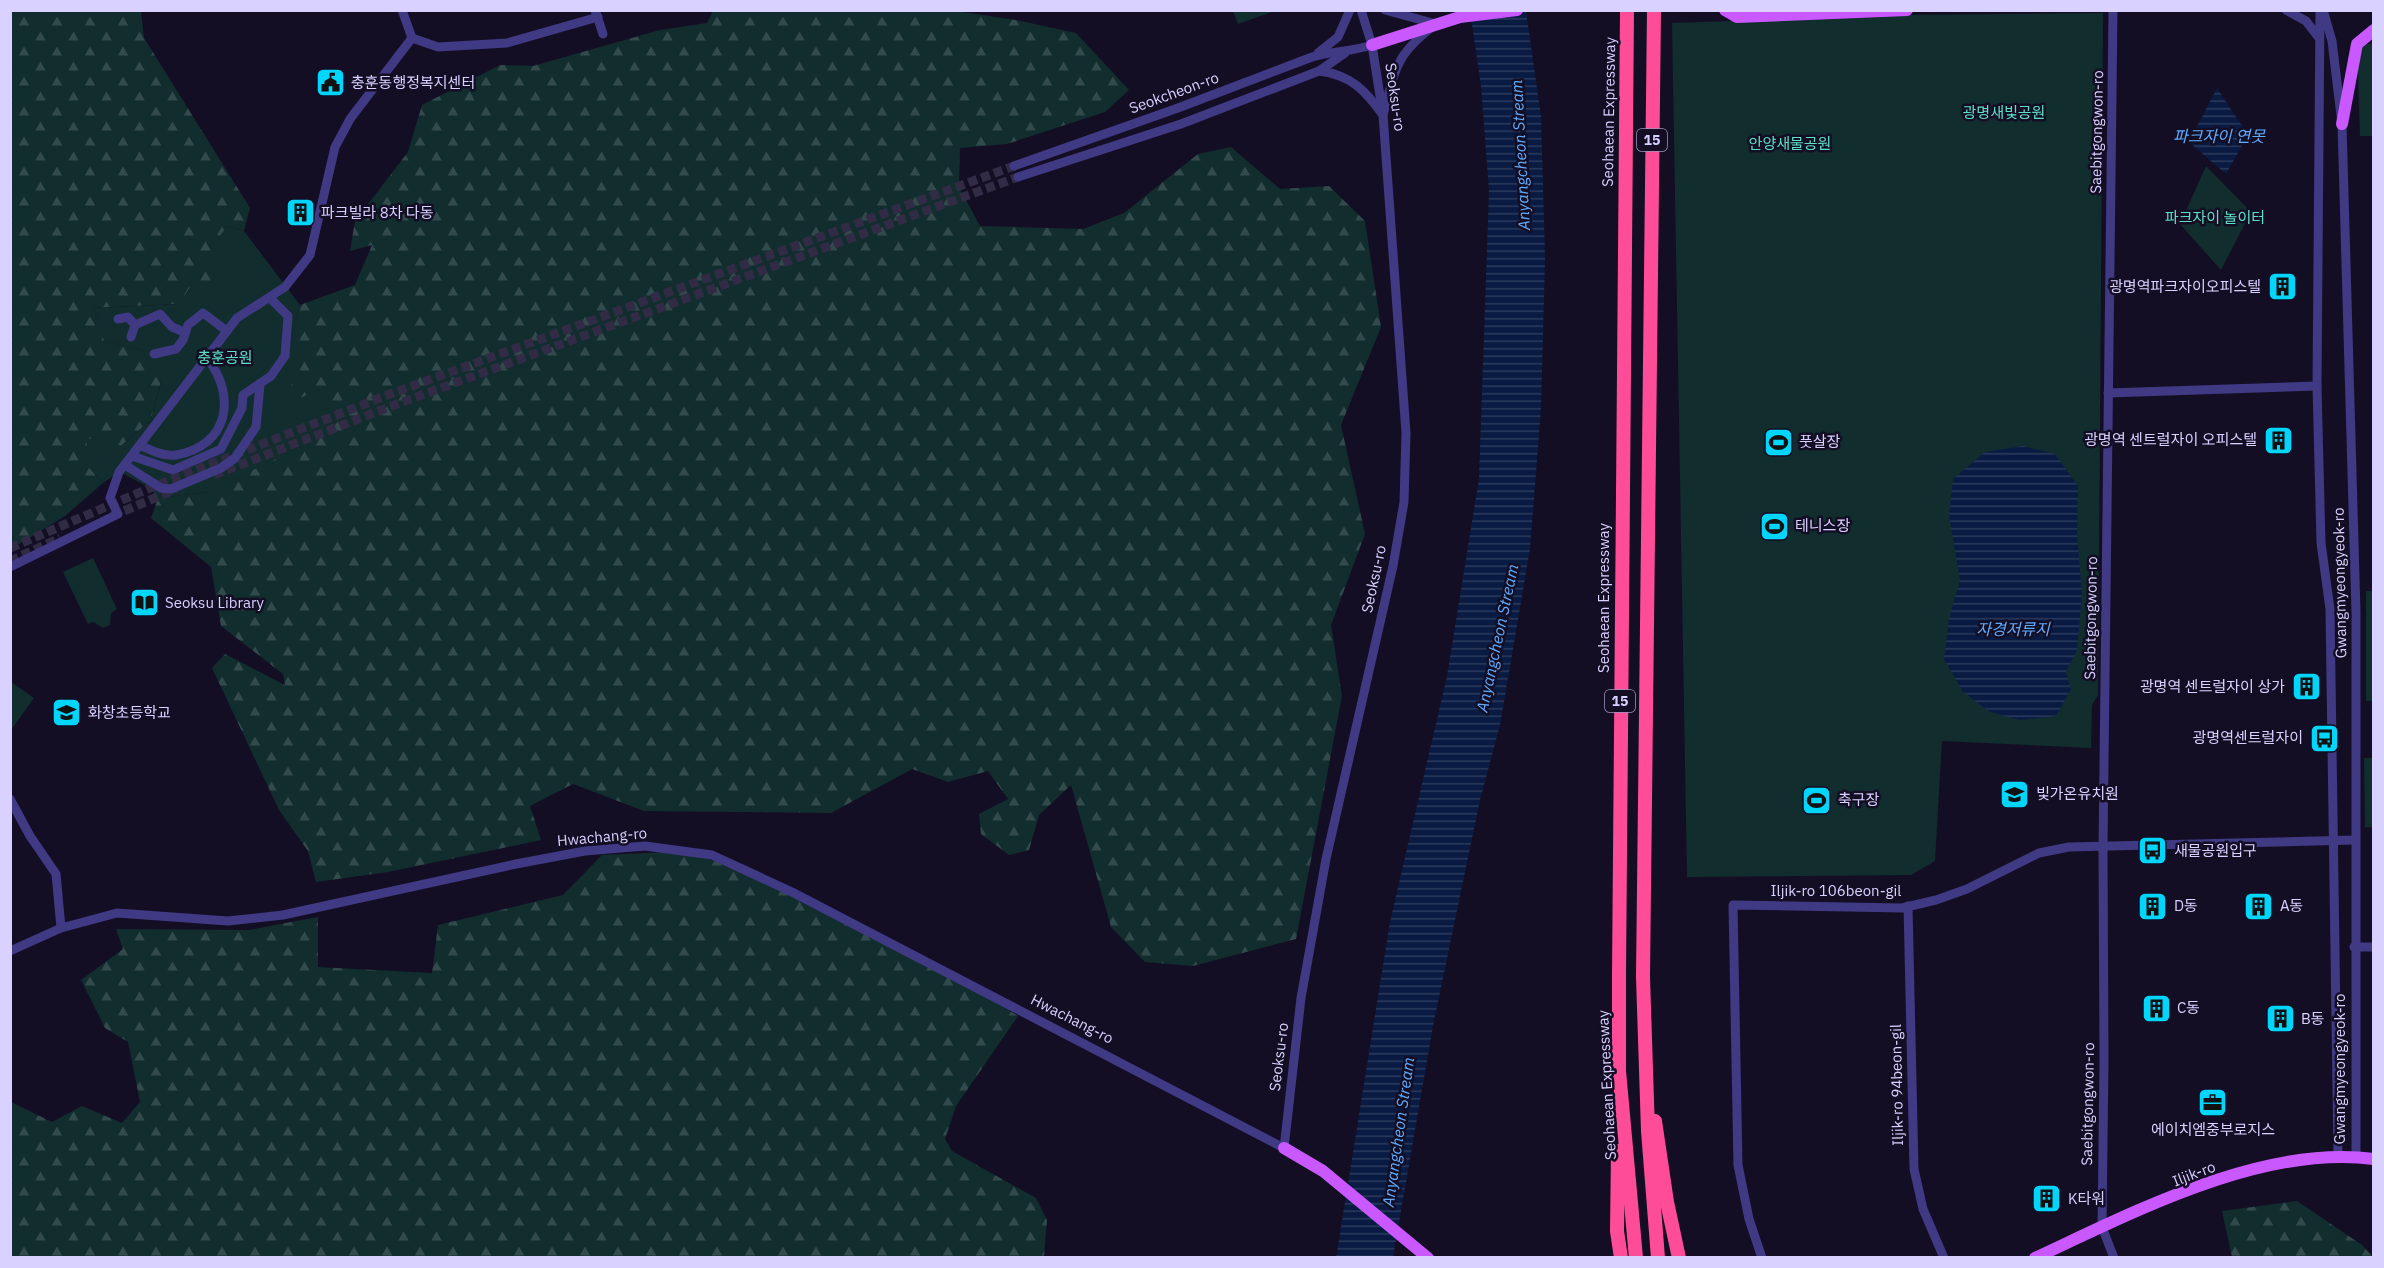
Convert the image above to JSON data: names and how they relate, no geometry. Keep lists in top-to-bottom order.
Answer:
{
  "streets": {
    "highway": ["Seohaean Expressway", "15"],
    "main road": ["Seokcheon-ro", "Iljik-ro"],
    "street": [
      "Seoksu-ro",
      "Saebitgongwon-ro",
      "Gwangmyeongyeok-ro",
      "Hwachang-ro",
      "Iljik-ro 106beon-gil",
      "Iljik-ro 94beon-gil"
    ]
  },
  "crossings": [
    ["Seokcheon-ro", "Seoksu-ro"],
    ["Seoksu-ro", "Hwachang-ro"],
    ["Saebitgongwon-ro", "Iljik-ro 106beon-gil"],
    ["Saebitgongwon-ro", "Iljik-ro"],
    ["Gwangmyeongyeok-ro", "Iljik-ro 106beon-gil"],
    ["Gwangmyeongyeok-ro", "Iljik-ro"],
    ["Iljik-ro 106beon-gil", "Iljik-ro 94beon-gil"]
  ],
  "water": ["파크자이 연못", "Anyangcheon Stream", "자경저류지"],
  "parks": [
    "광명새빛공원",
    "안양새물공원",
    "파크자이 놀이터",
    "충훈공원"
  ],
  "places": {
    "public building": ["충훈동행정복지센터"],
    "building": [
      "파크빌라 8차 다동",
      "광명역파크자이오피스텔",
      "광명역 센트럴자이 오피스텔",
      "광명역 센트럴자이 상가",
      "D동",
      "A동",
      "C동",
      "B동",
      "K타워"
    ],
    "sports": ["풋살장", "테니스장", "축구장"],
    "library": ["Seoksu Library"],
    "school or university": ["화창초등학교", "빛가온유치원"],
    "bus stop": ["광명역센트럴자이", "새물공원입구"],
    "office": ["에이치엠중부로지스"]
  }
}
